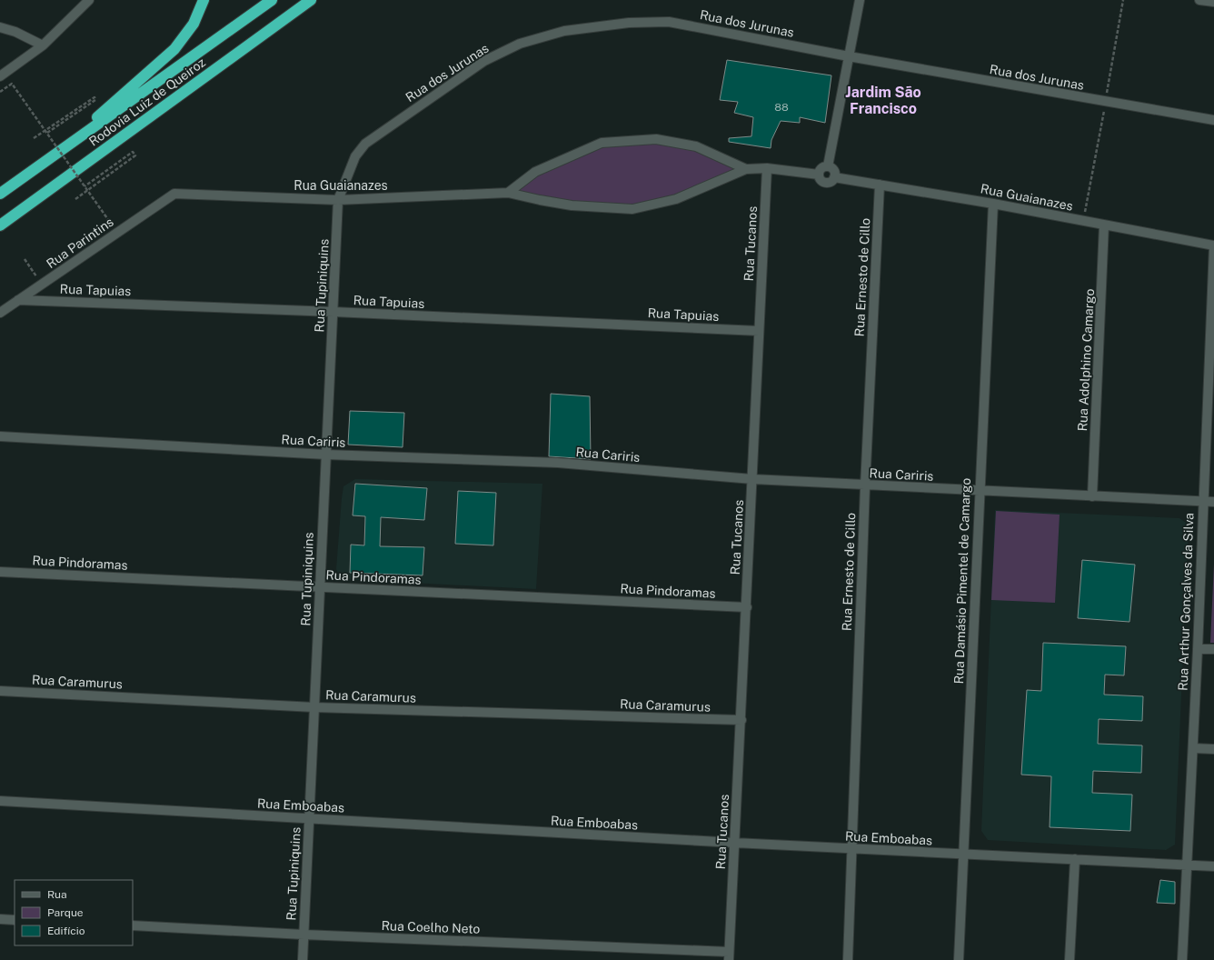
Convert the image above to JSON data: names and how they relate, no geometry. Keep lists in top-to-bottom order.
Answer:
{
  "streets": {
    "highway": ["Rodovia Luiz de Queiroz"],
    "street": [
      "Rua dos Jurunas",
      "Rua Guaianazes",
      "Rua Parintins",
      "Rua Tucanos",
      "Rua Ernesto de Cillo",
      "Rua Tupiniquins",
      "Rua Tapuias",
      "Rua Adolphino Camargo",
      "Rua Cariris",
      "Rua Pindoramas",
      "Rua Damásio Pimentel de Camargo",
      "Rua Arthur Gonçalves da Silva",
      "Rua Caramurus",
      "Rua Emboabas",
      "Rua Coelho Neto"
    ]
  },
  "crossings": [
    ["Rua dos Jurunas", "Rua Guaianazes"],
    ["Rua dos Jurunas", "Rua Tupiniquins"],
    ["Rua Guaianazes", "Rua Parintins"],
    ["Rua Guaianazes", "Rua Tucanos"],
    ["Rua Guaianazes", "Rua Ernesto de Cillo"],
    ["Rua Guaianazes", "Rua Tupiniquins"],
    ["Rua Guaianazes", "Rua Adolphino Camargo"],
    ["Rua Guaianazes", "Rua Damásio Pimentel de Camargo"],
    ["Rua Guaianazes", "Rua Arthur Gonçalves da Silva"],
    ["Rua Parintins", "Rua Tapuias"],
    ["Rua Tucanos", "Rua Tapuias"],
    ["Rua Tucanos", "Rua Cariris"],
    ["Rua Tucanos", "Rua Pindoramas"],
    ["Rua Tucanos", "Rua Caramurus"],
    ["Rua Tucanos", "Rua Emboabas"],
    ["Rua Tucanos", "Rua Coelho Neto"],
    ["Rua Ernesto de Cillo", "Rua Cariris"],
    ["Rua Ernesto de Cillo", "Rua Emboabas"],
    ["Rua Tupiniquins", "Rua Tapuias"],
    ["Rua Tupiniquins", "Rua Cariris"],
    ["Rua Tupiniquins", "Rua Pindoramas"],
    ["Rua Tupiniquins", "Rua Caramurus"],
    ["Rua Tupiniquins", "Rua Emboabas"],
    ["Rua Tupiniquins", "Rua Coelho Neto"],
    ["Rua Adolphino Camargo", "Rua Cariris"],
    ["Rua Cariris", "Rua Damásio Pimentel de Camargo"],
    ["Rua Cariris", "Rua Arthur Gonçalves da Silva"],
    ["Rua Damásio Pimentel de Camargo", "Rua Emboabas"],
    ["Rua Arthur Gonçalves da Silva", "Rua Emboabas"]
  ],
  "districts": ["Jardim São Francisco"],
  "house_numbers": ["88"],
  "legend": ["Rua", "Parque", "Edifício"]
}
